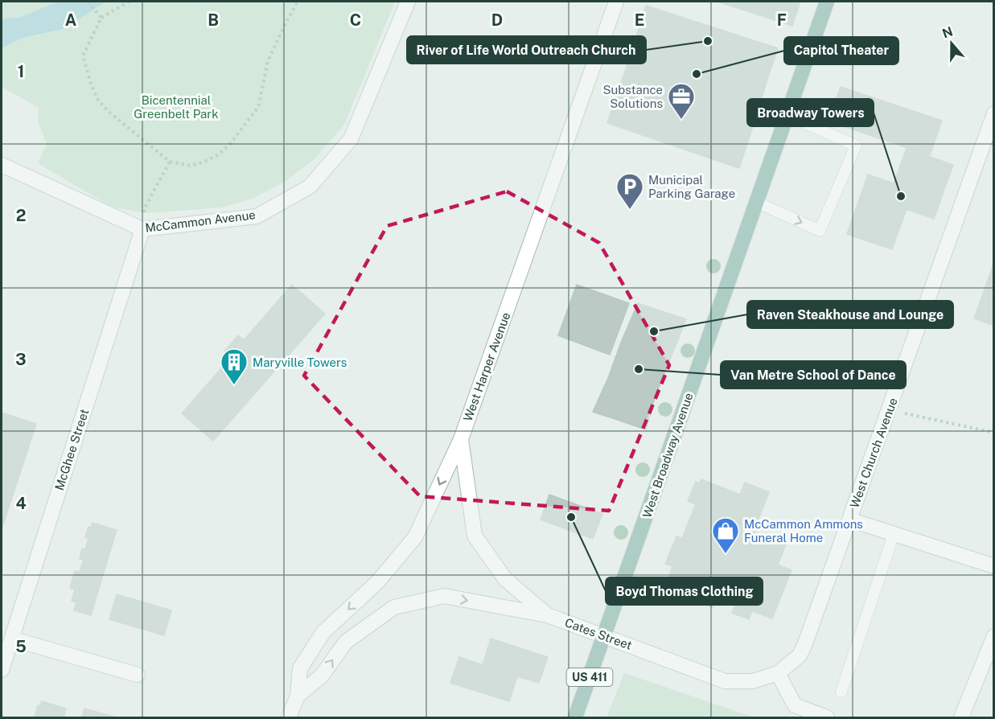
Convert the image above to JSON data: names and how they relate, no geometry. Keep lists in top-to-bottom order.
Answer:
{
  "streets": {
    "main road": ["West Broadway Avenue", "US 411"],
    "street": [
      "McCammon Avenue",
      "West Harper Avenue",
      "McGhee Street",
      "West Church Avenue",
      "Cates Street"
    ]
  },
  "crossings": [
    ["McCammon Avenue", "McGhee Street"],
    ["West Harper Avenue", "Cates Street"],
    ["West Church Avenue", "Cates Street"],
    ["West Broadway Avenue", "Cates Street"]
  ],
  "parks": ["Bicentennial Greenbelt Park"],
  "places": {
    "other": [
      "River of Life World Outreach Church",
      "Capitol Theater",
      "Broadway Towers",
      "Raven Steakhouse and Lounge",
      "Van Metre School of Dance",
      "Boyd Thomas Clothing"
    ],
    "office": ["Substance Solutions"],
    "parking": ["Municipal Parking Garage"],
    "building": ["Maryville Towers"],
    "shop": ["McCammon Ammons Funeral Home"]
  },
  "north": "top",
  "grid": {
    "columns": [
      "A",
      "B",
      "C",
      "D",
      "E",
      "F"
    ],
    "rows": [
      "1",
      "2",
      "3",
      "4",
      "5"
    ]
  }
}
